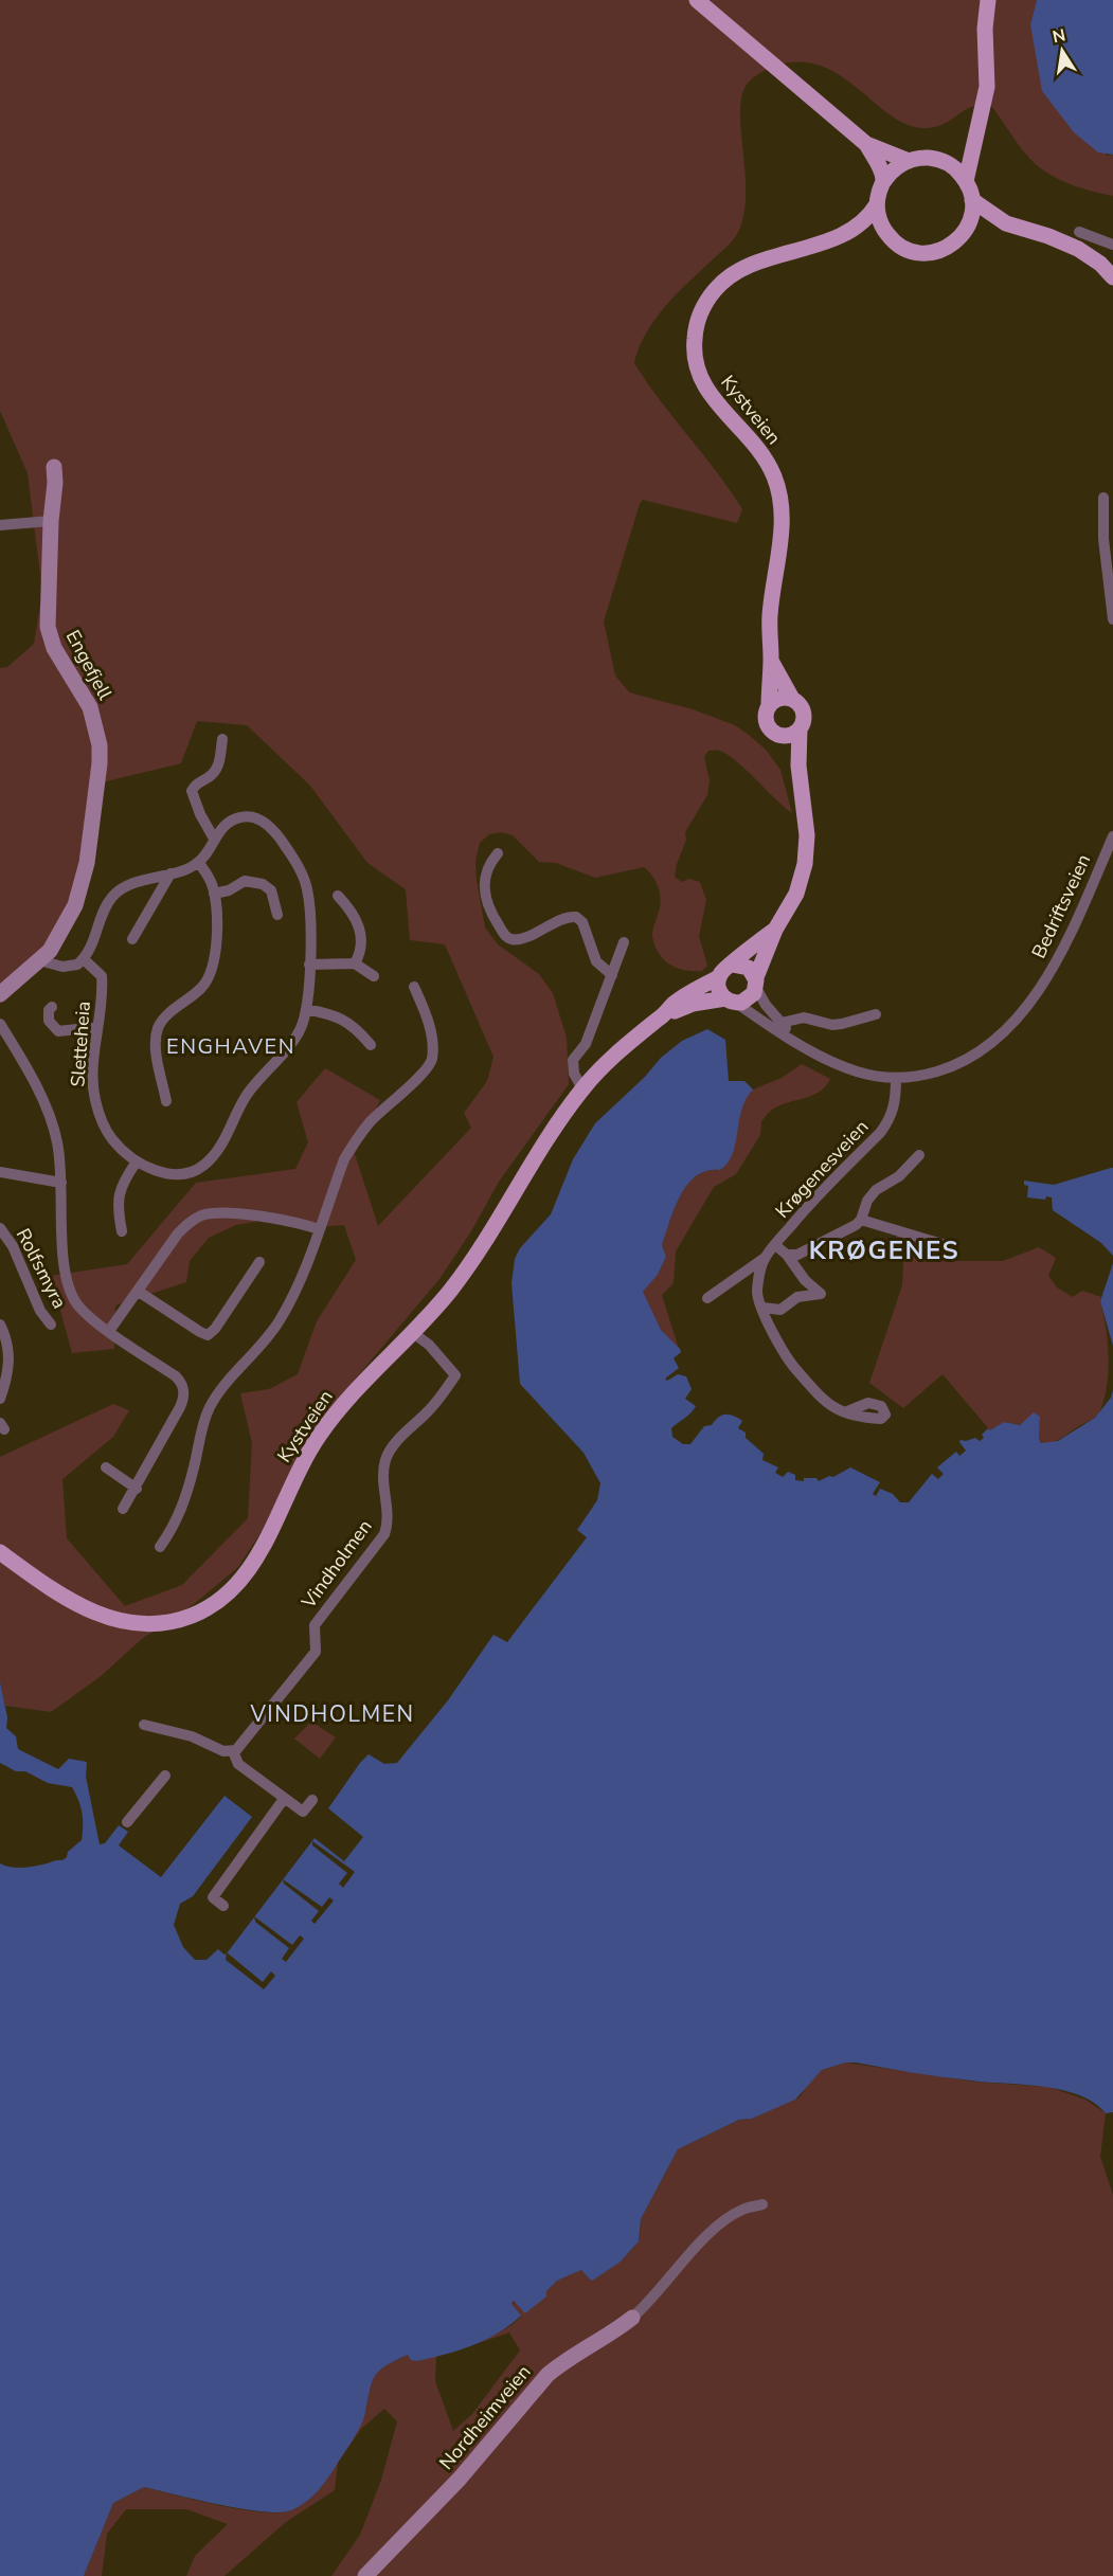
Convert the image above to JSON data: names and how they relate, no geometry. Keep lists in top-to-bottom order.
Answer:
{
  "streets": {
    "main road": ["Kystveien"],
    "street": [
      "Engefjell",
      "Bedriftsveien",
      "Sletteheia",
      "Krøgenesveien",
      "Rolfsmyra",
      "Vindholmen",
      "Nordheimveien"
    ]
  },
  "crossings": [
    ["Kystveien", "Bedriftsveien"],
    ["Kystveien", "Vindholmen"],
    ["Bedriftsveien", "Krøgenesveien"]
  ],
  "districts": ["ENGHAVEN", "KRØGENES", "VINDHOLMEN"],
  "north": "top"
}
